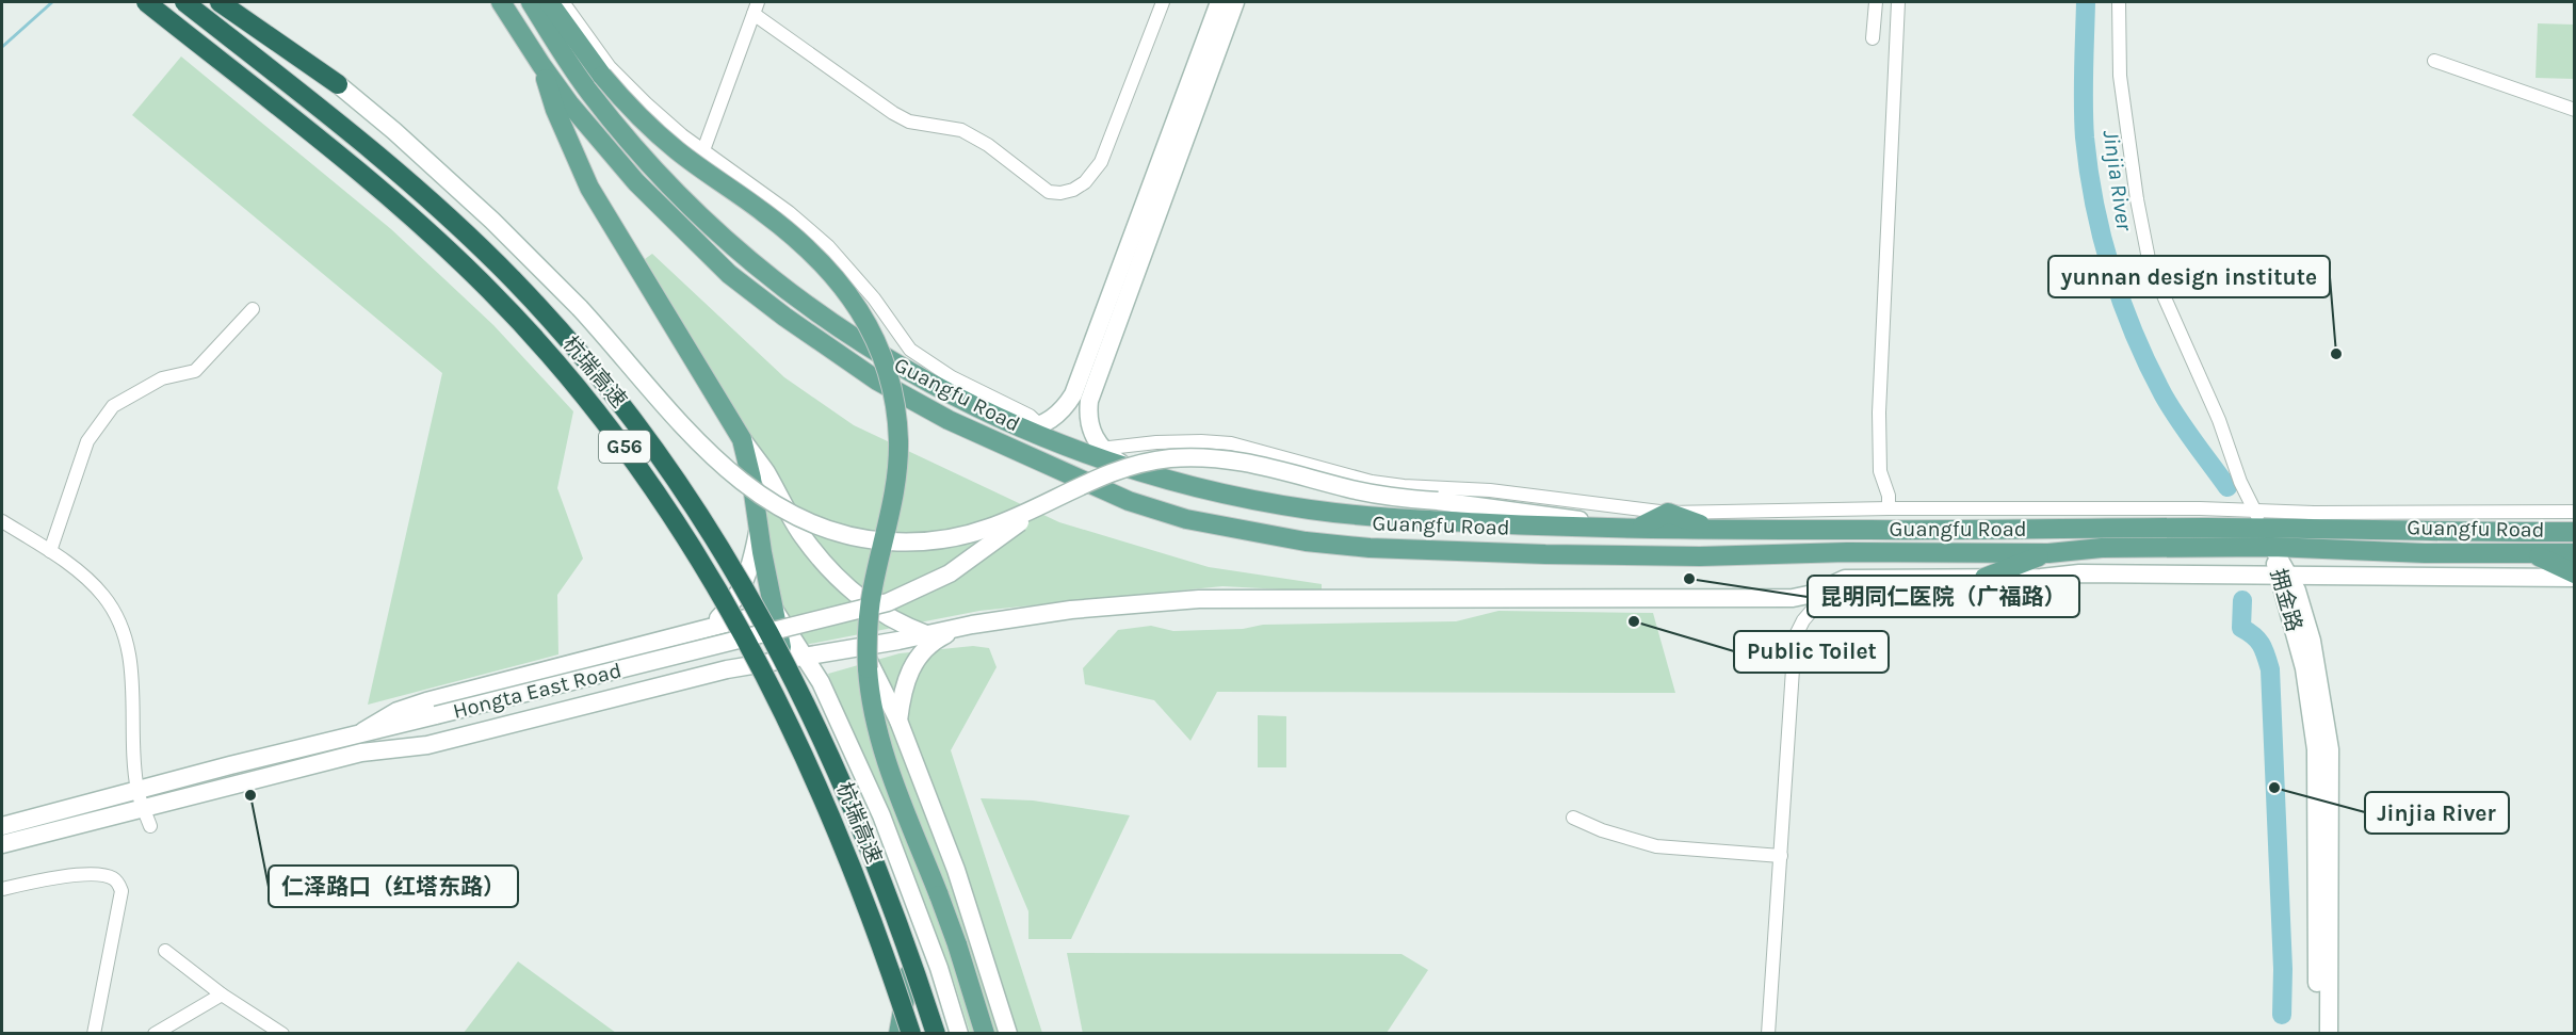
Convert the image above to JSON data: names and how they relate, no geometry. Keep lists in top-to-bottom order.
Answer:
{
  "streets": {
    "highway": ["杭瑞高速", "G56"],
    "main road": ["Guangfu Road", "拥金路", "Hongta East Road"]
  },
  "crossings": [
    ["Guangfu Road", "拥金路"]
  ],
  "water": ["Jinjia River"],
  "places": [
    "yunnan design institute",
    "昆明同仁医院（广福路）",
    "Public Toilet",
    "Jinjia River",
    "仁泽路口（红塔东路）"
  ]
}
